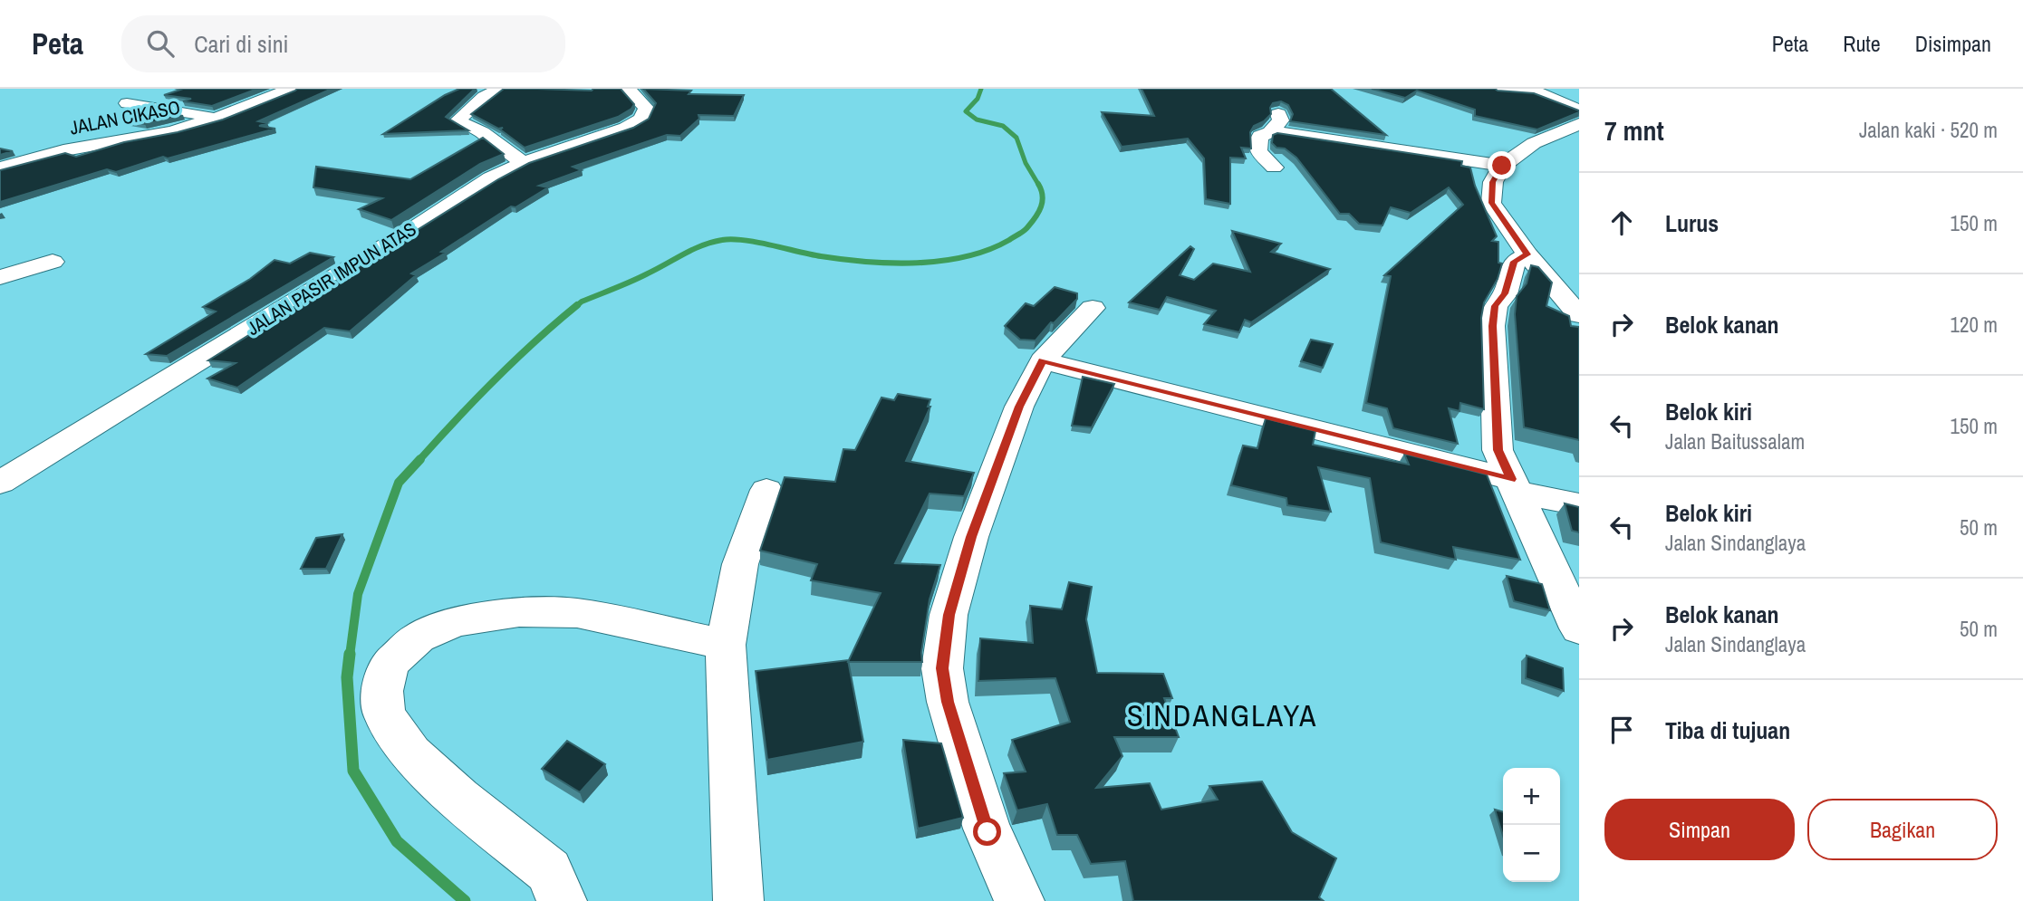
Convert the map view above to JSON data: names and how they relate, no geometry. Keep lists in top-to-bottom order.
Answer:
{
  "streets": {
    "street": ["JALAN CIKASO", "JALAN PASIR IMPUN ATAS"]
  },
  "districts": ["SINDANGLAYA"],
  "page": {
    "header": "Peta",
    "search": "Cari di sini",
    "nav": ["Peta", "Rute", "Disimpan"],
    "heading": ["7 mnt", "Jalan kaki · 520 m"],
    "list": [
      ["Lurus", "150 m"],
      ["Belok kanan", "120 m"],
      ["Belok kiri", "Jalan Baitussalam", "150 m"],
      ["Belok kiri", "Jalan Sindanglaya", "50 m"],
      ["Belok kanan", "Jalan Sindanglaya", "50 m"],
      "Tiba di tujuan"
    ],
    "map_buttons": ["+", "−"],
    "buttons": ["Simpan", "Bagikan"]
  }
}
